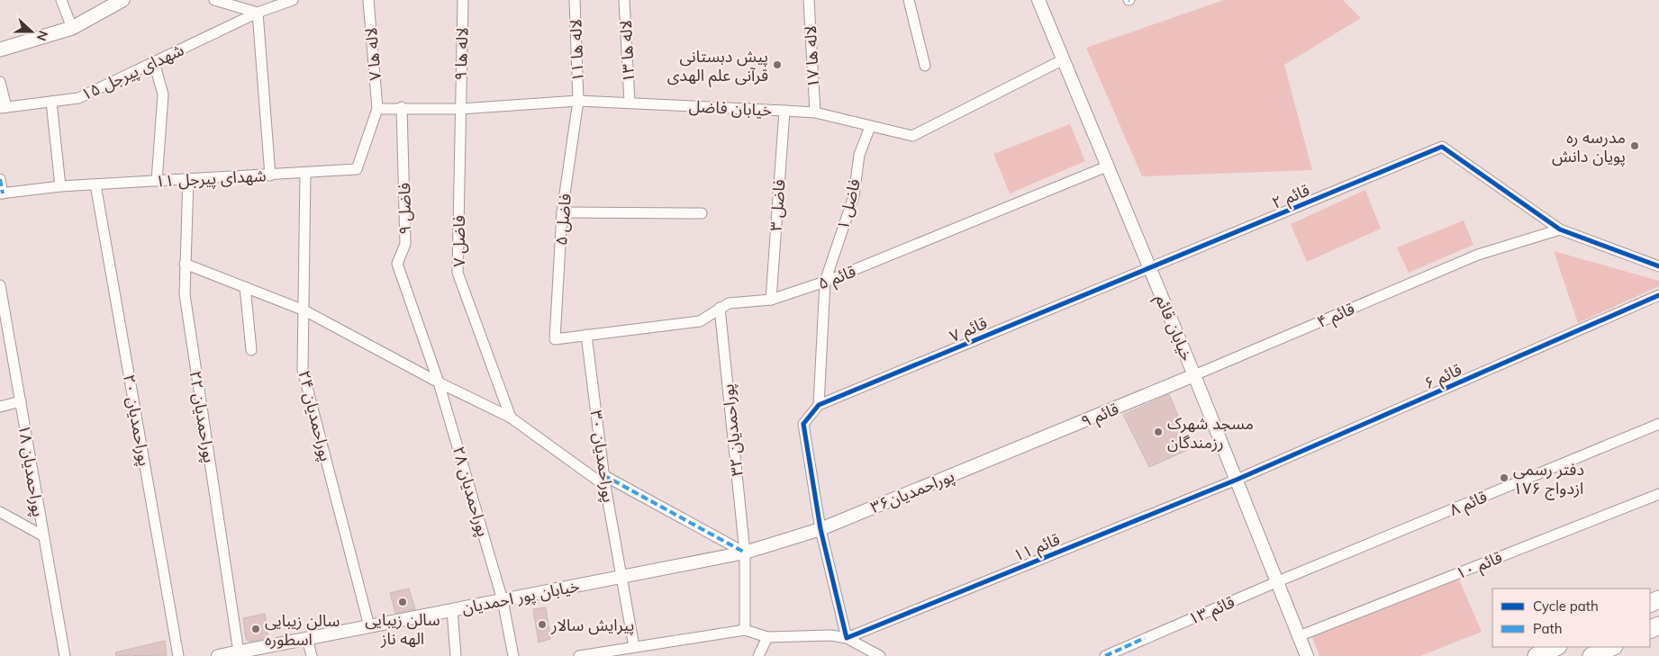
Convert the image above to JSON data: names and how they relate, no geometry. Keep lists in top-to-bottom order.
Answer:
{
  "streets": {
    "street": [
      "لاله ها ۱۱",
      "لاله ها ۱۳",
      "لاله ها ۷",
      "لاله ها ۹",
      "لاله ها ۱۷",
      "شهدای پیرجل ۱۵",
      "خیابان فاضل",
      "شهدای پیرجل ۱۱",
      "قائم ۲",
      "فاضل ۱",
      "فاضل ۳",
      "فاضل ۹",
      "فاضل ۵",
      "فاضل ۷",
      "قائم ۵",
      "قائم ۴",
      "خیابان قائم",
      "قائم ۷",
      "قائم ۶",
      "قائم ۹",
      "پوراحمدیان ۲۴",
      "پوراحمدیان ۲۲",
      "پوراحمدیان ۲۰",
      "پوراحمدیان ۳۲",
      "پوراحمدیان ۳۰",
      "پوراحمدیان ۱۸",
      "پوراحمدیان ۲۸",
      "پوراحمدیان۳۶",
      "قائم ۸",
      "قائم ۱۱",
      "قائم ۱۰",
      "خیابان پور احمدیان",
      "قائم ۱۳"
    ]
  },
  "crossings": [
    ["لاله ها ۱۱", "خیابان فاضل"],
    ["لاله ها ۱۱", "فاضل ۵"],
    ["لاله ها ۱۳", "خیابان فاضل"],
    ["لاله ها ۷", "خیابان فاضل"],
    ["لاله ها ۷", "شهدای پیرجل ۱۱"],
    ["لاله ها ۹", "خیابان فاضل"],
    ["لاله ها ۹", "فاضل ۷"],
    ["لاله ها ۱۷", "خیابان فاضل"],
    ["خیابان فاضل", "شهدای پیرجل ۱۱"],
    ["خیابان فاضل", "فاضل ۱"],
    ["خیابان فاضل", "فاضل ۳"],
    ["خیابان فاضل", "فاضل ۹"],
    ["خیابان فاضل", "فاضل ۵"],
    ["خیابان فاضل", "فاضل ۷"],
    ["خیابان فاضل", "خیابان قائم"],
    ["شهدای پیرجل ۱۱", "پوراحمدیان ۲۴"],
    ["شهدای پیرجل ۱۱", "پوراحمدیان ۲۲"],
    ["شهدای پیرجل ۱۱", "پوراحمدیان ۲۰"],
    ["قائم ۲", "قائم ۴"],
    ["قائم ۲", "خیابان قائم"],
    ["قائم ۲", "قائم ۷"],
    ["فاضل ۱", "قائم ۵"],
    ["فاضل ۱", "قائم ۷"],
    ["فاضل ۳", "قائم ۵"],
    ["فاضل ۹", "پوراحمدیان ۲۸"],
    ["فاضل ۵", "قائم ۵"],
    ["قائم ۵", "خیابان قائم"],
    ["قائم ۵", "پوراحمدیان ۳۲"],
    ["قائم ۵", "پوراحمدیان ۳۰"],
    ["قائم ۴", "خیابان قائم"],
    ["قائم ۴", "قائم ۹"],
    ["خیابان قائم", "قائم ۷"],
    ["خیابان قائم", "قائم ۶"],
    ["خیابان قائم", "قائم ۹"],
    ["خیابان قائم", "قائم ۸"],
    ["خیابان قائم", "قائم ۱۱"],
    ["خیابان قائم", "قائم ۱۰"],
    ["خیابان قائم", "قائم ۱۳"],
    ["قائم ۷", "پوراحمدیان۳۶"],
    ["قائم ۷", "خیابان پور احمدیان"],
    ["قائم ۶", "قائم ۱۱"],
    ["قائم ۹", "پوراحمدیان۳۶"],
    ["پوراحمدیان ۲۴", "خیابان پور احمدیان"],
    ["پوراحمدیان ۲۲", "خیابان پور احمدیان"],
    ["پوراحمدیان ۳۲", "خیابان پور احمدیان"],
    ["پوراحمدیان ۳۰", "خیابان پور احمدیان"],
    ["پوراحمدیان ۲۸", "خیابان پور احمدیان"],
    ["پوراحمدیان۳۶", "خیابان پور احمدیان"],
    ["قائم ۸", "قائم ۱۳"]
  ],
  "places": [
    "پیش دبستانی قرآنی علم الهدی",
    "مدرسه ره پویان دانش",
    "مسجد شهرک رزمندگان",
    "دفتر رسمی ازدواج ۱۷۶",
    "سالن زیبایی الهه ناز",
    "پیرایش سالار",
    "سالن زیبایی اسطوره"
  ],
  "legend": ["Cycle path", "Path"],
  "north": "right"
}
